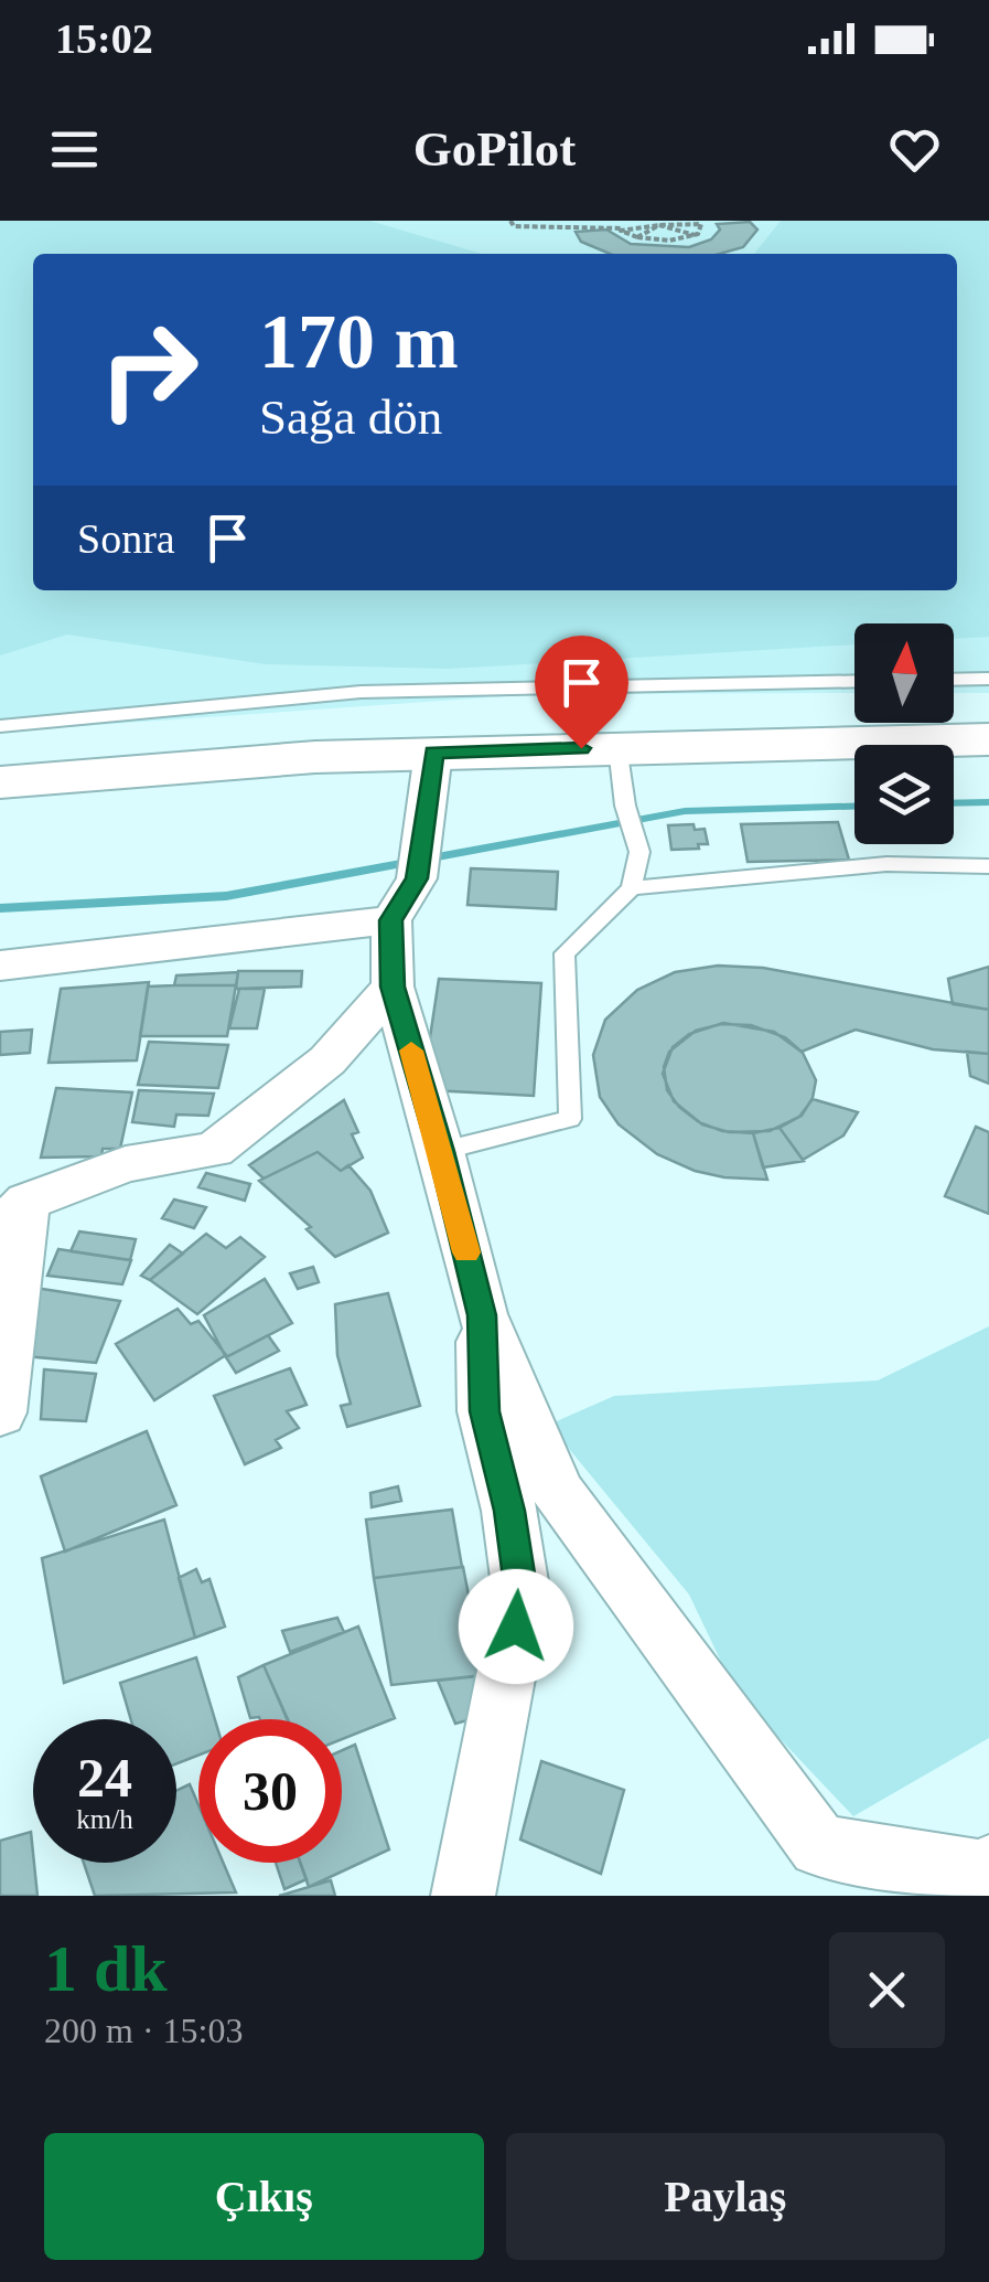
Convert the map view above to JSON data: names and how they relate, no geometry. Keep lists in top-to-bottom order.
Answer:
{
  "north": "top",
  "page": {
    "status": "15:02",
    "header": "GoPilot",
    "turn": ["170 m", "Sağa dön"],
    "then": "Sonra",
    "speed": "24 km/h",
    "limit": "30",
    "heading": ["1 dk", "200 m · 15:03"],
    "buttons": ["Çıkış", "Paylaş"]
  }
}
